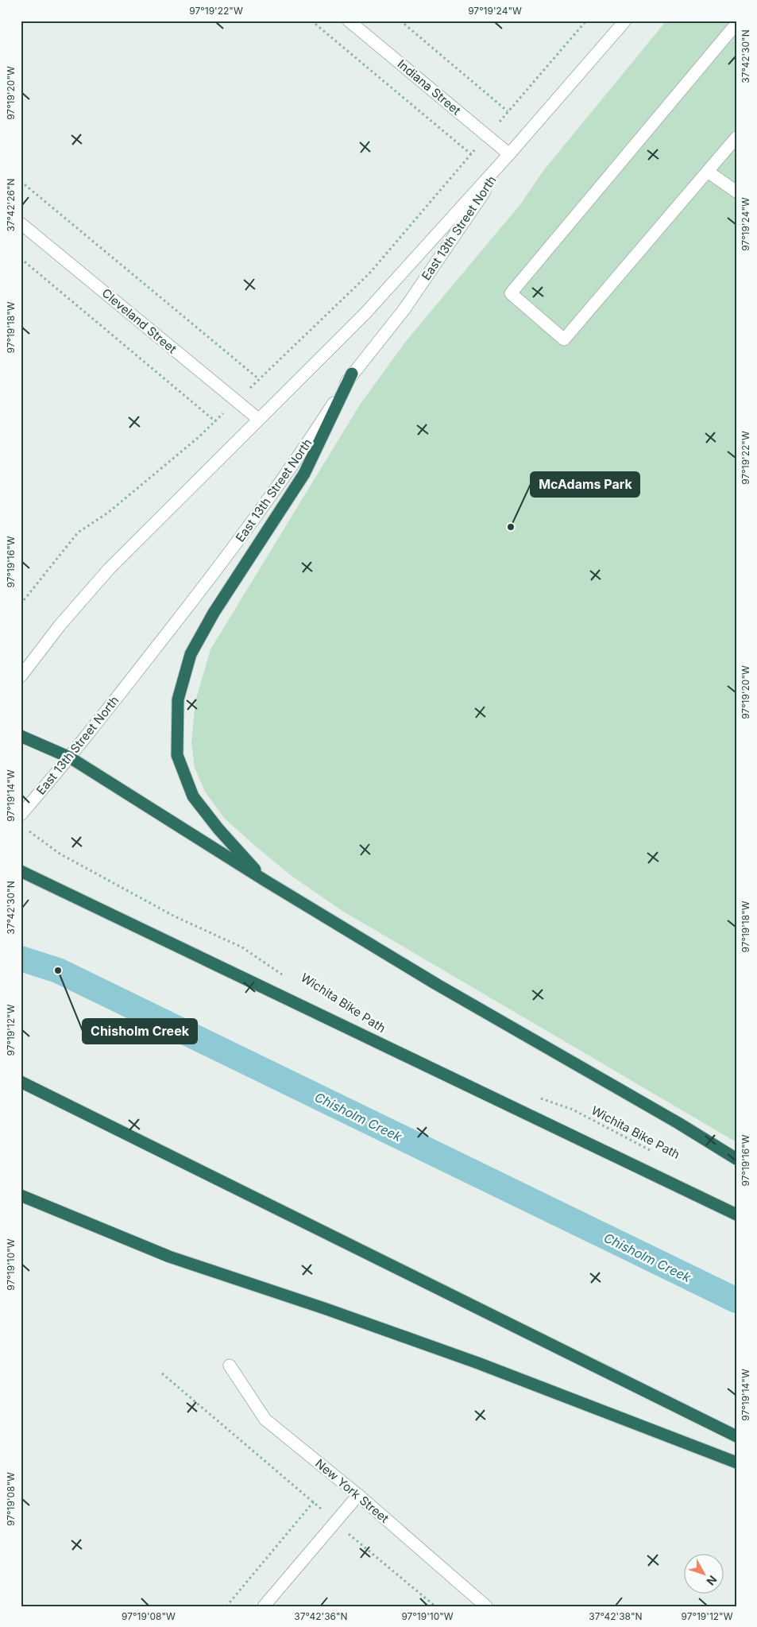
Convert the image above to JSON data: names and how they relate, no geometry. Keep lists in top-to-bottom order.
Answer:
{
  "streets": {
    "main road": [
      "Indiana Street",
      "East 13th Street North",
      "Cleveland Street",
      "New York Street"
    ],
    "path": ["Wichita Bike Path"]
  },
  "crossings": [
    ["Indiana Street", "East 13th Street North"],
    ["East 13th Street North", "Cleveland Street"]
  ],
  "water": ["Chisholm Creek"],
  "places": ["McAdams Park", "Chisholm Creek"],
  "north": "bottom right",
  "coordinates": [
    "97°19'22\"W",
    "97°19'24\"W",
    "37°42'30\"N",
    "97°19'20\"W",
    "37°42'26\"N",
    "97°19'18\"W",
    "97°19'16\"W",
    "97°19'14\"W",
    "97°19'12\"W",
    "97°19'10\"W",
    "97°19'08\"W",
    "37°42'36\"N",
    "37°42'38\"N"
  ]
}
